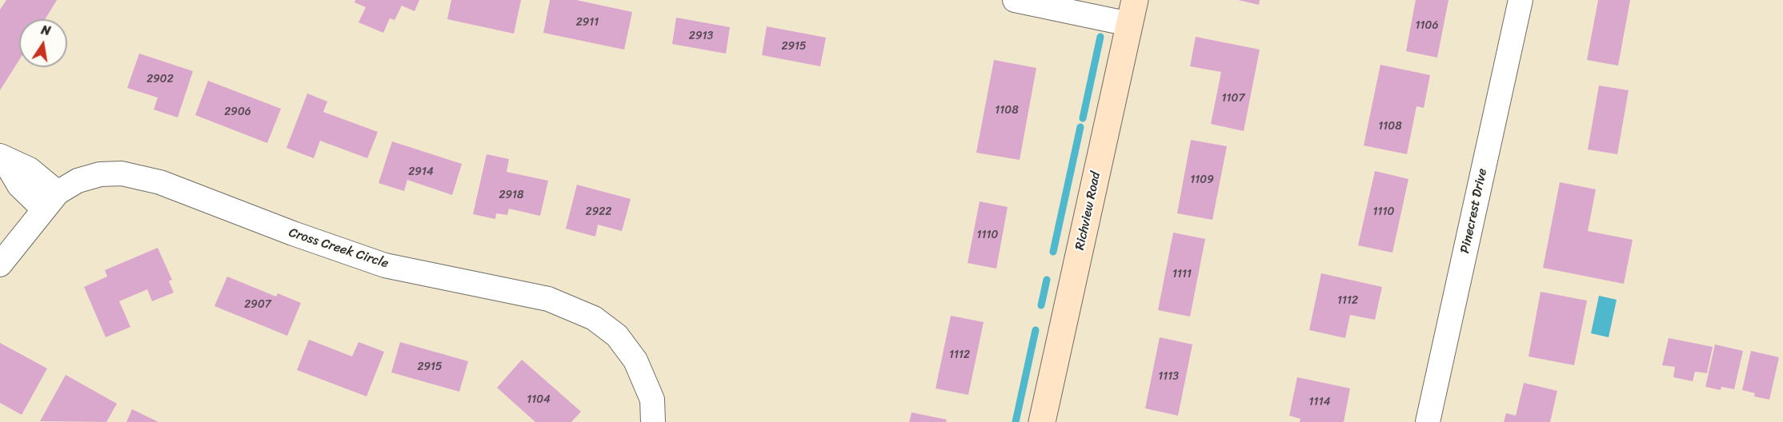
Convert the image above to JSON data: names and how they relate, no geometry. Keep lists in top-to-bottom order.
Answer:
{
  "streets": {
    "street": ["Richview Road", "Pinecrest Drive", "Cross Creek Circle"]
  },
  "house_numbers": [
    "2911",
    "1106",
    "2913",
    "2915",
    "2902",
    "1107",
    "1108",
    "2906",
    "1108",
    "2914",
    "1109",
    "2918",
    "2922",
    "1110",
    "1110",
    "1111",
    "1112",
    "2907",
    "1112",
    "2915",
    "1113",
    "1104",
    "1114"
  ],
  "north": "top"
}
